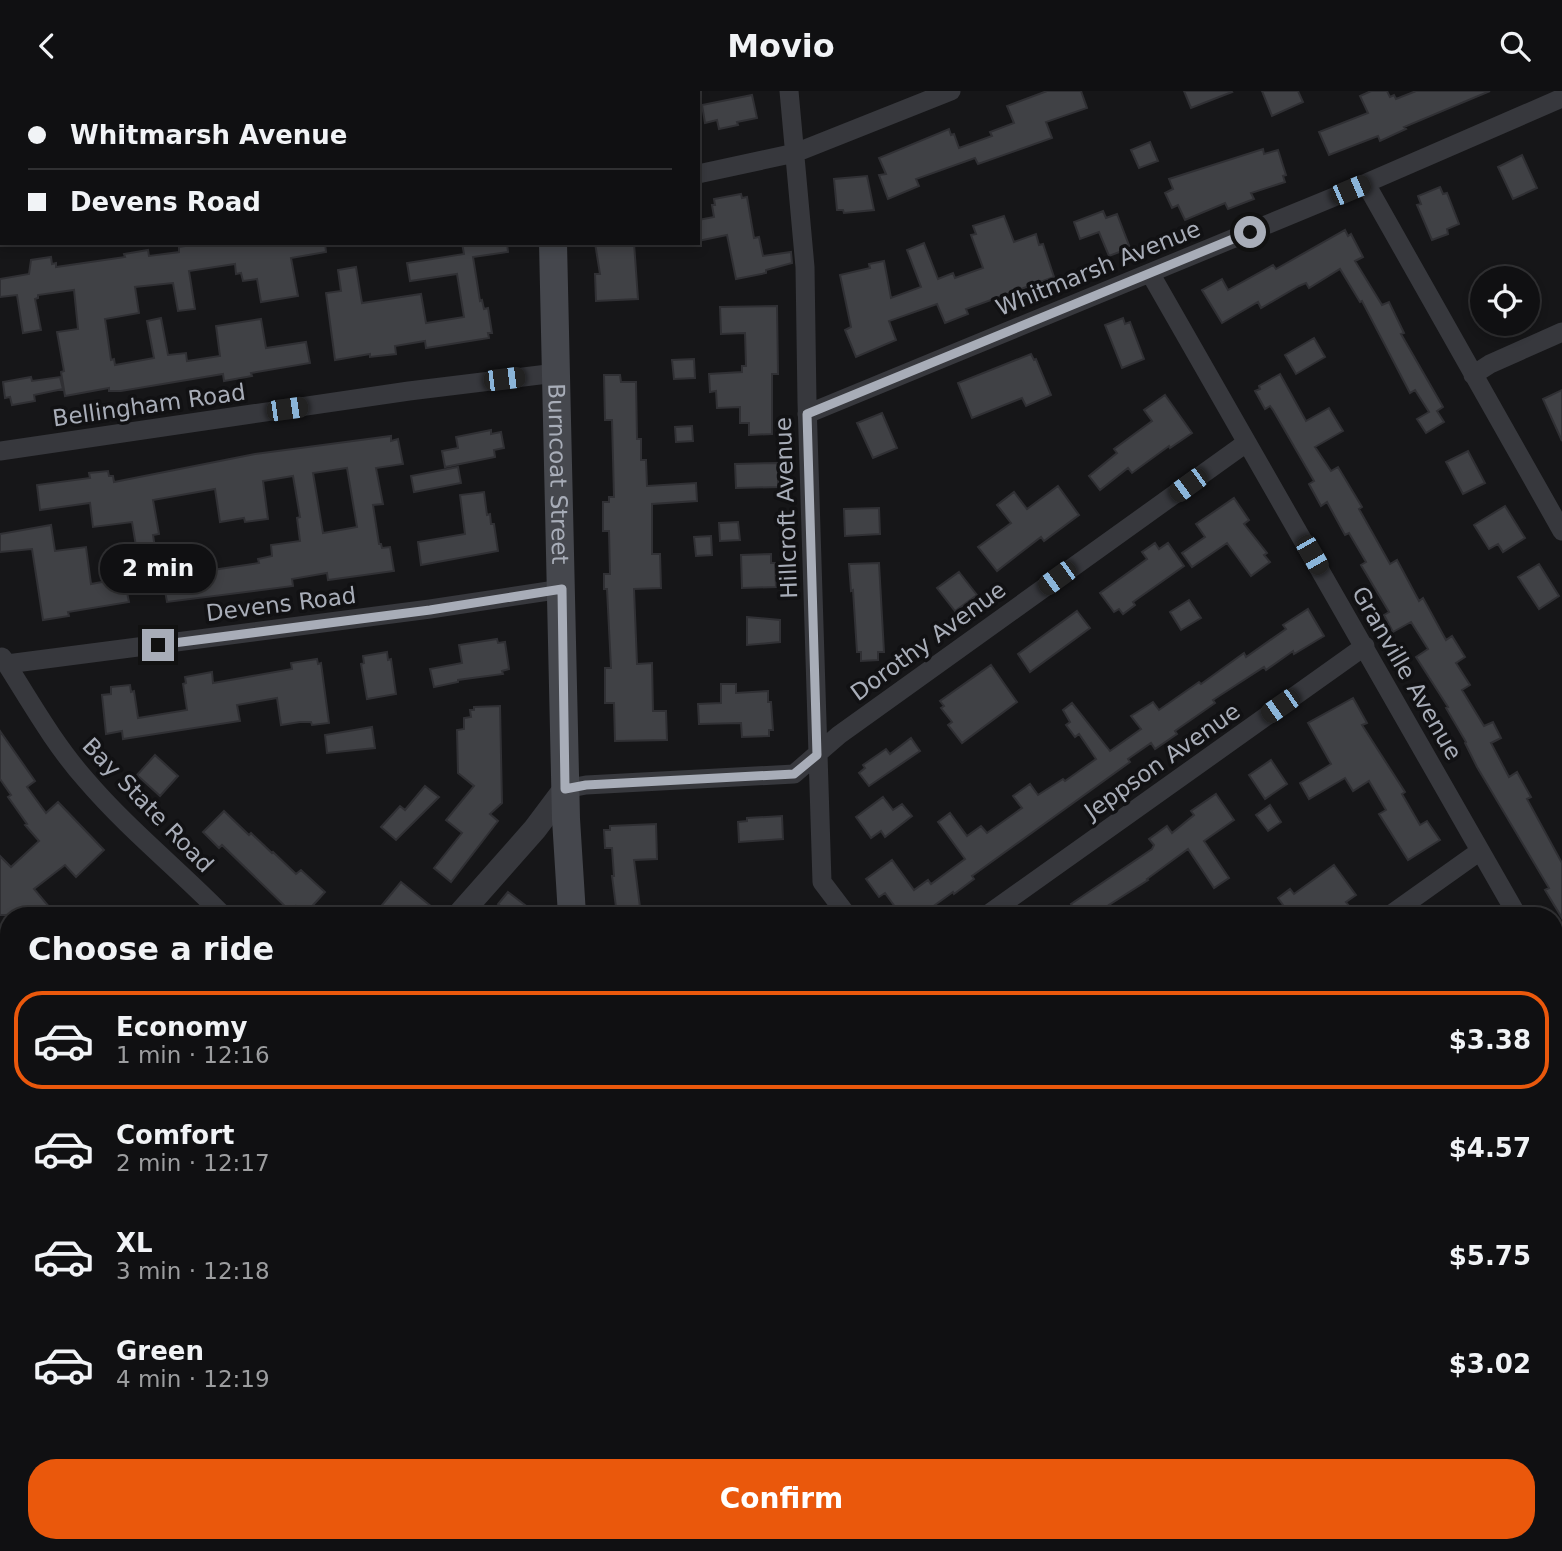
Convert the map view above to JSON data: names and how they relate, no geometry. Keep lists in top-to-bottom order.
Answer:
{
  "streets": {
    "main road": ["Burncoat Street"],
    "street": [
      "Whitmarsh Avenue",
      "Bellingham Road",
      "Hillcroft Avenue",
      "Devens Road",
      "Dorothy Avenue",
      "Granville Avenue",
      "Jeppson Avenue",
      "Bay State Road"
    ]
  },
  "crossings": [
    ["Whitmarsh Avenue", "Hillcroft Avenue"],
    ["Whitmarsh Avenue", "Granville Avenue"],
    ["Bellingham Road", "Burncoat Street"],
    ["Burncoat Street", "Devens Road"],
    ["Burncoat Street", "Dorothy Avenue"],
    ["Hillcroft Avenue", "Dorothy Avenue"],
    ["Devens Road", "Bay State Road"],
    ["Dorothy Avenue", "Granville Avenue"],
    ["Granville Avenue", "Jeppson Avenue"]
  ],
  "page": {
    "header": "Movio",
    "banner": ["Whitmarsh Avenue", "Devens Road"],
    "bubble": "2 min",
    "heading": "Choose a ride",
    "list": [
      {
        "name": "Economy",
        "note": "1 min · 12:16",
        "value": "$3.38"
      },
      {
        "name": "Comfort",
        "note": "2 min · 12:17",
        "value": "$4.57"
      },
      {
        "name": "XL",
        "note": "3 min · 12:18",
        "value": "$5.75"
      },
      {
        "name": "Green",
        "note": "4 min · 12:19",
        "value": "$3.02"
      }
    ],
    "buttons": "Confirm"
  }
}
